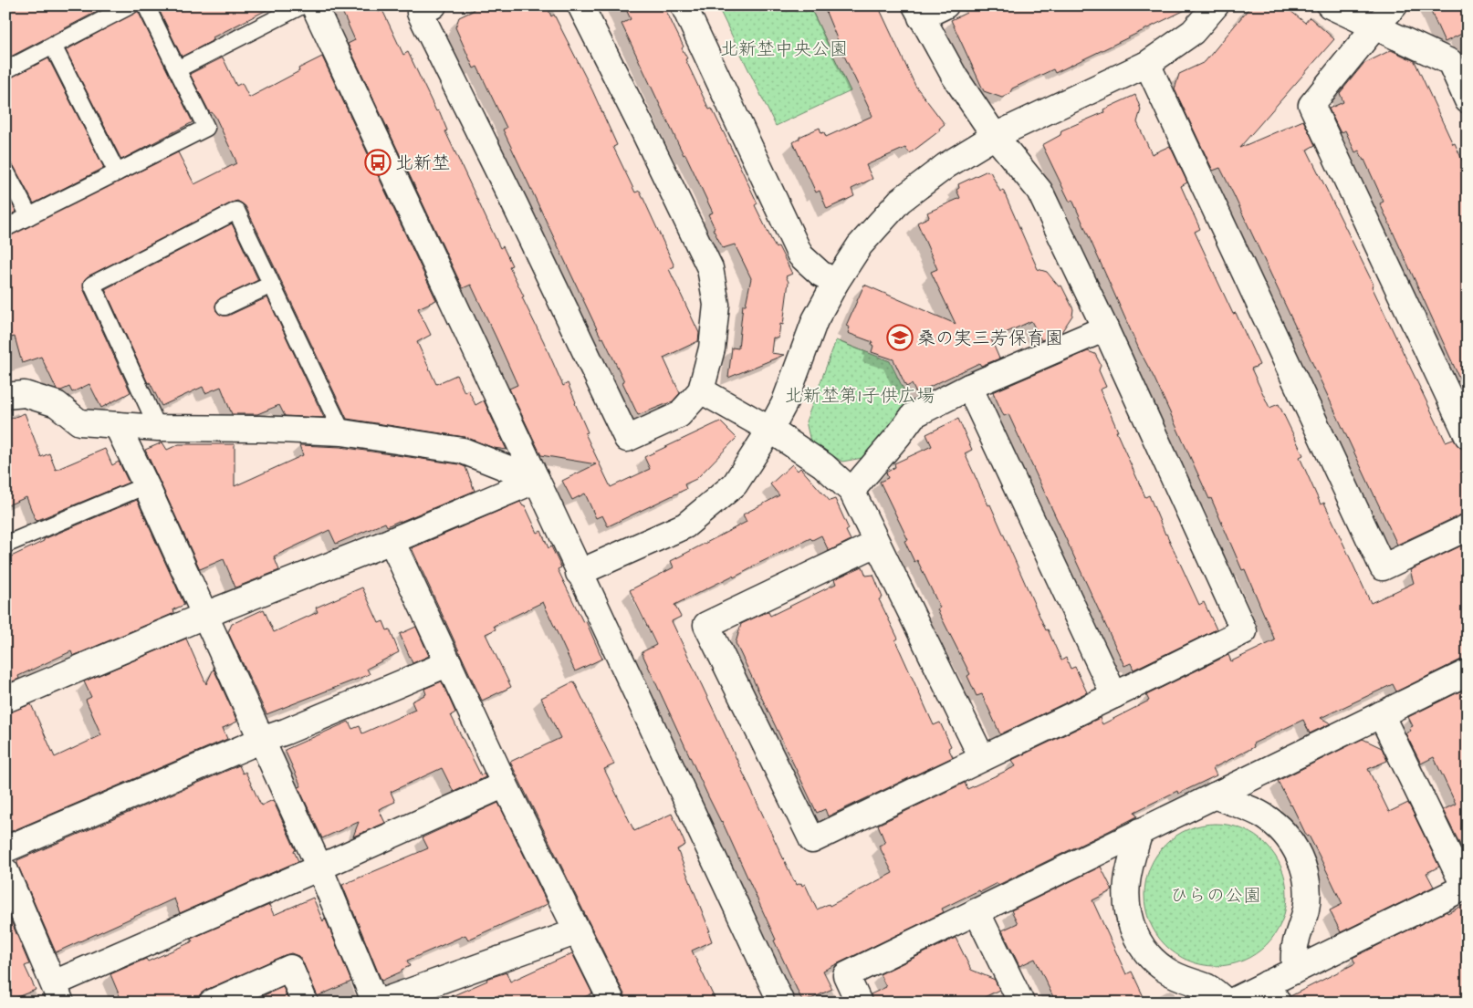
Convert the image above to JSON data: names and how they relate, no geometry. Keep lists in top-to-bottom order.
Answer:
{
  "parks": ["北新埜中央公園", "北新埜第1子供広場", "ひらの公園"],
  "places": {
    "bus stop": ["北新埜"],
    "school or university": ["桑の実三芳保育園"]
  }
}
